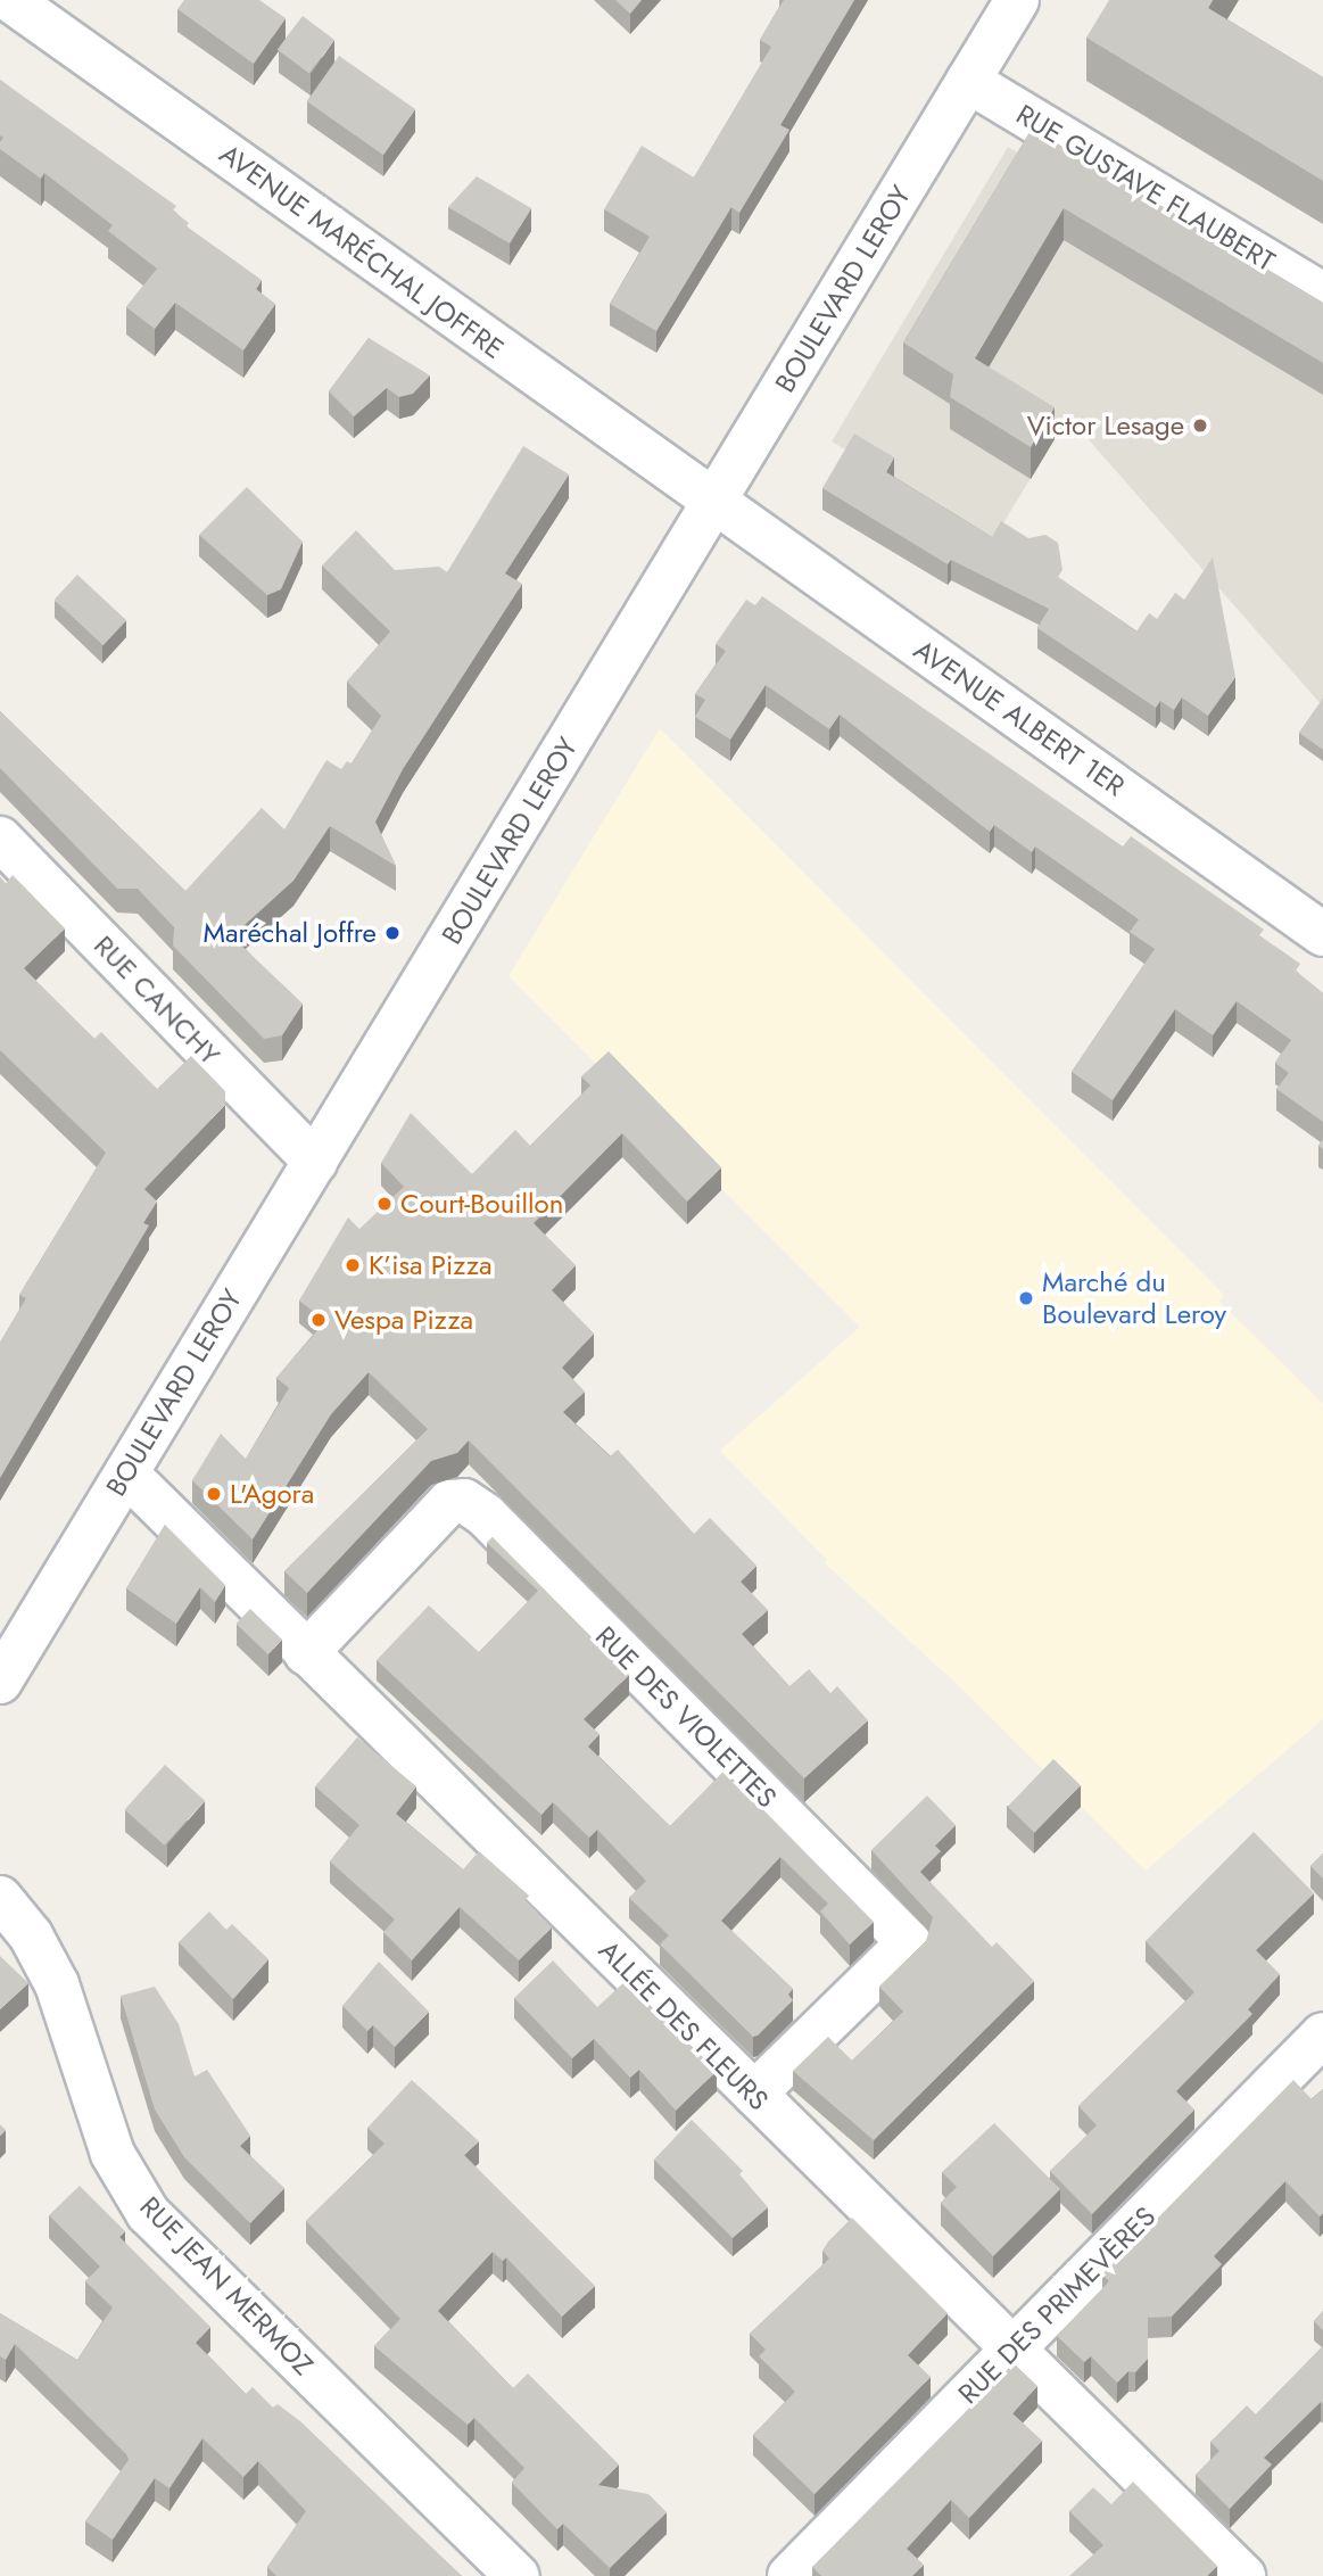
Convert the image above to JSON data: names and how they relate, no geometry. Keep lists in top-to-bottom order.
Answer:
{
  "streets": {
    "street": [
      "RUE GUSTAVE FLAUBERT",
      "AVENUE MARÉCHAL JOFFRE",
      "BOULEVARD LEROY",
      "AVENUE ALBERT 1ER",
      "RUE CANCHY",
      "RUE DES VIOLETTES",
      "ALLÉE DES FLEURS",
      "RUE JEAN MERMOZ",
      "RUE DES PRIMEVÈRES"
    ]
  },
  "crossings": [
    ["RUE GUSTAVE FLAUBERT", "BOULEVARD LEROY"],
    ["AVENUE MARÉCHAL JOFFRE", "BOULEVARD LEROY"],
    ["AVENUE MARÉCHAL JOFFRE", "AVENUE ALBERT 1ER"],
    ["BOULEVARD LEROY", "AVENUE ALBERT 1ER"],
    ["BOULEVARD LEROY", "RUE CANCHY"],
    ["BOULEVARD LEROY", "ALLÉE DES FLEURS"],
    ["RUE DES VIOLETTES", "ALLÉE DES FLEURS"],
    ["ALLÉE DES FLEURS", "RUE DES PRIMEVÈRES"]
  ],
  "places": [
    "Victor Lesage",
    "Maréchal Joffre",
    "Court-Bouillon",
    "K’isa Pizza",
    "Marché du Boulevard Leroy",
    "Vespa Pizza",
    "L'Agora"
  ]
}
